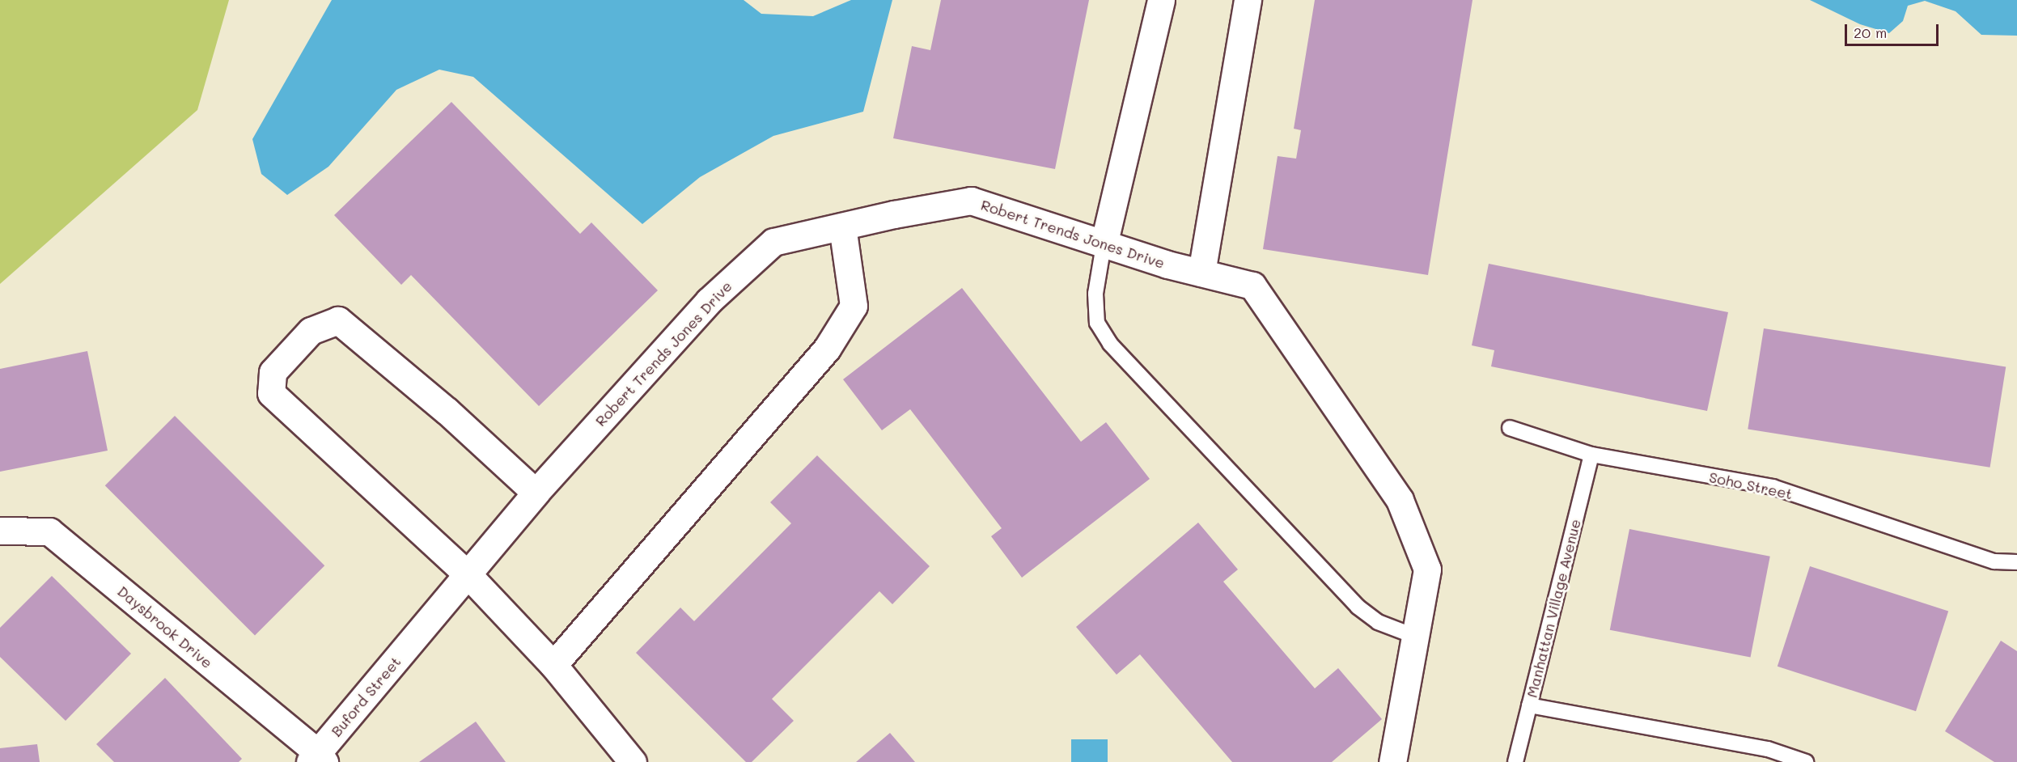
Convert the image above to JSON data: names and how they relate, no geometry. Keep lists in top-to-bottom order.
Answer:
{
  "streets": {
    "street": ["Robert Trends Jones Drive", "Daysbrook Drive", "Buford Street"],
    "lane": ["Soho Street", "Manhattan Village Avenue"]
  },
  "crossings": [
    ["Robert Trends Jones Drive", "Buford Street"],
    ["Soho Street", "Manhattan Village Avenue"],
    ["Daysbrook Drive", "Buford Street"]
  ],
  "scale_bar": "20 m"
}
